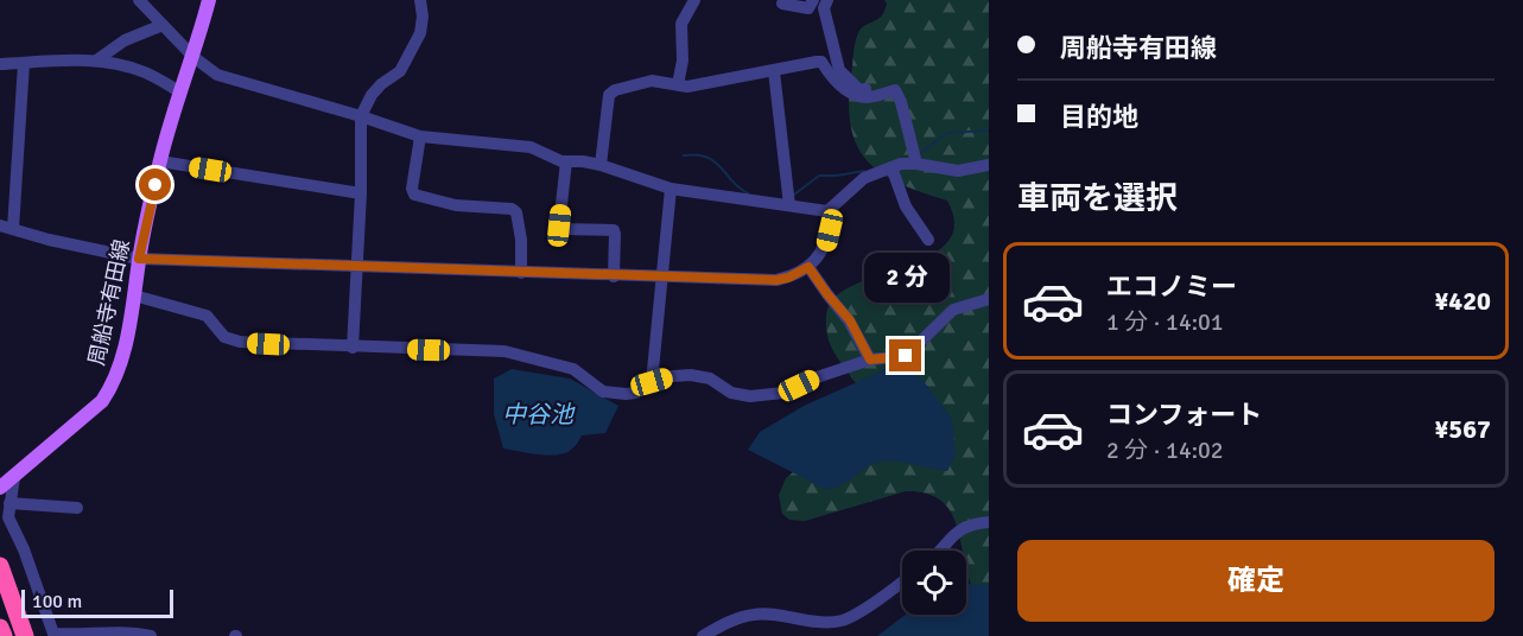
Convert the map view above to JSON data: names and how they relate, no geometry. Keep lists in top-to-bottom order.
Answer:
{
  "streets": {
    "main road": ["周船寺有田線"]
  },
  "water": ["中谷池"],
  "scale_bar": "100 m",
  "page": {
    "banner": ["周船寺有田線", "目的地"],
    "heading": "車両を選択",
    "list": [
      {
        "name": "エコノミー",
        "note": "1 分 · 14:01",
        "value": "¥420"
      },
      {
        "name": "コンフォート",
        "note": "2 分 · 14:02",
        "value": "¥567"
      }
    ],
    "bubble": "2 分",
    "buttons": "確定",
    "scale": "100 m"
  }
}
